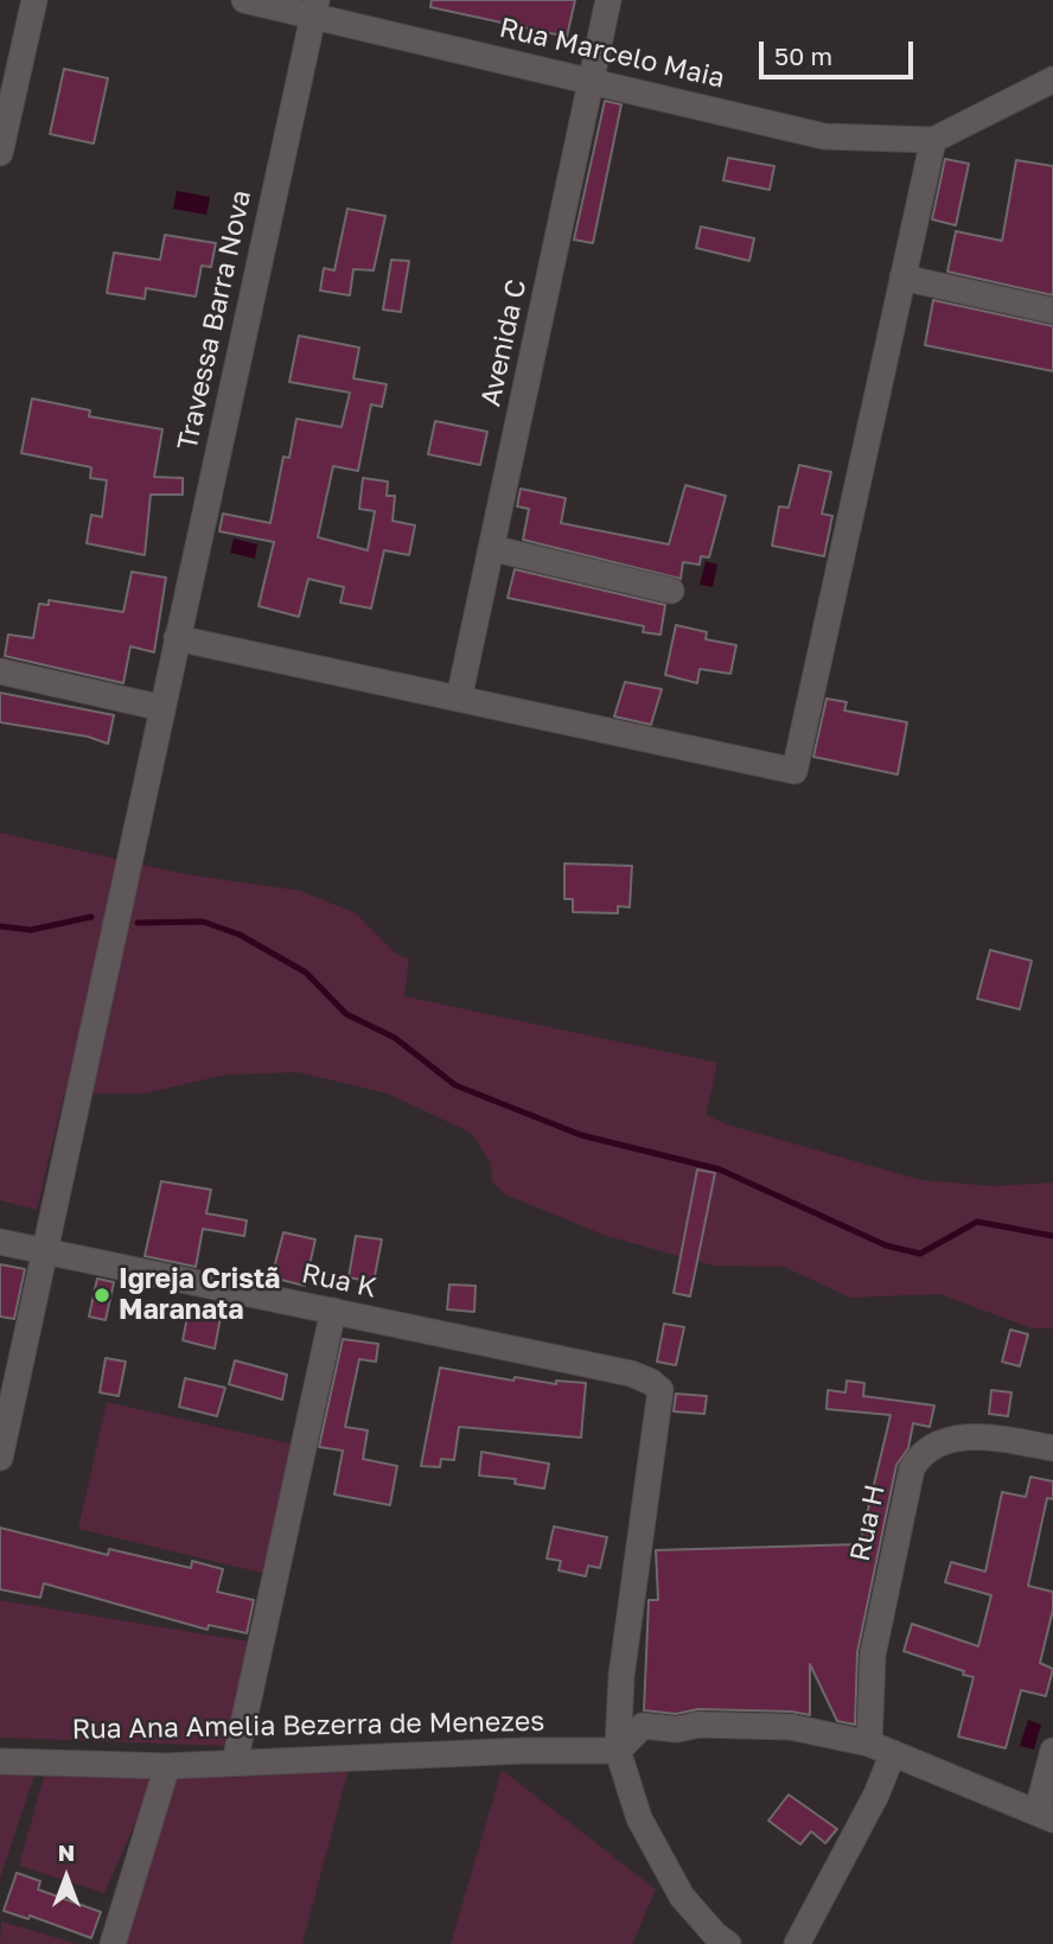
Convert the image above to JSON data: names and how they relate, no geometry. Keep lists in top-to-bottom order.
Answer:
{
  "streets": {
    "street": [
      "Rua Marcelo Maia",
      "Travessa Barra Nova",
      "Avenida C",
      "Rua K",
      "Rua H",
      "Rua Ana Amelia Bezerra de Menezes"
    ]
  },
  "crossings": [
    ["Rua Marcelo Maia", "Travessa Barra Nova"],
    ["Rua Marcelo Maia", "Avenida C"],
    ["Travessa Barra Nova", "Rua K"],
    ["Rua K", "Rua Ana Amelia Bezerra de Menezes"]
  ],
  "places": ["Igreja Cristã Maranata"],
  "scale_bar": "50 m",
  "north": "top"
}
